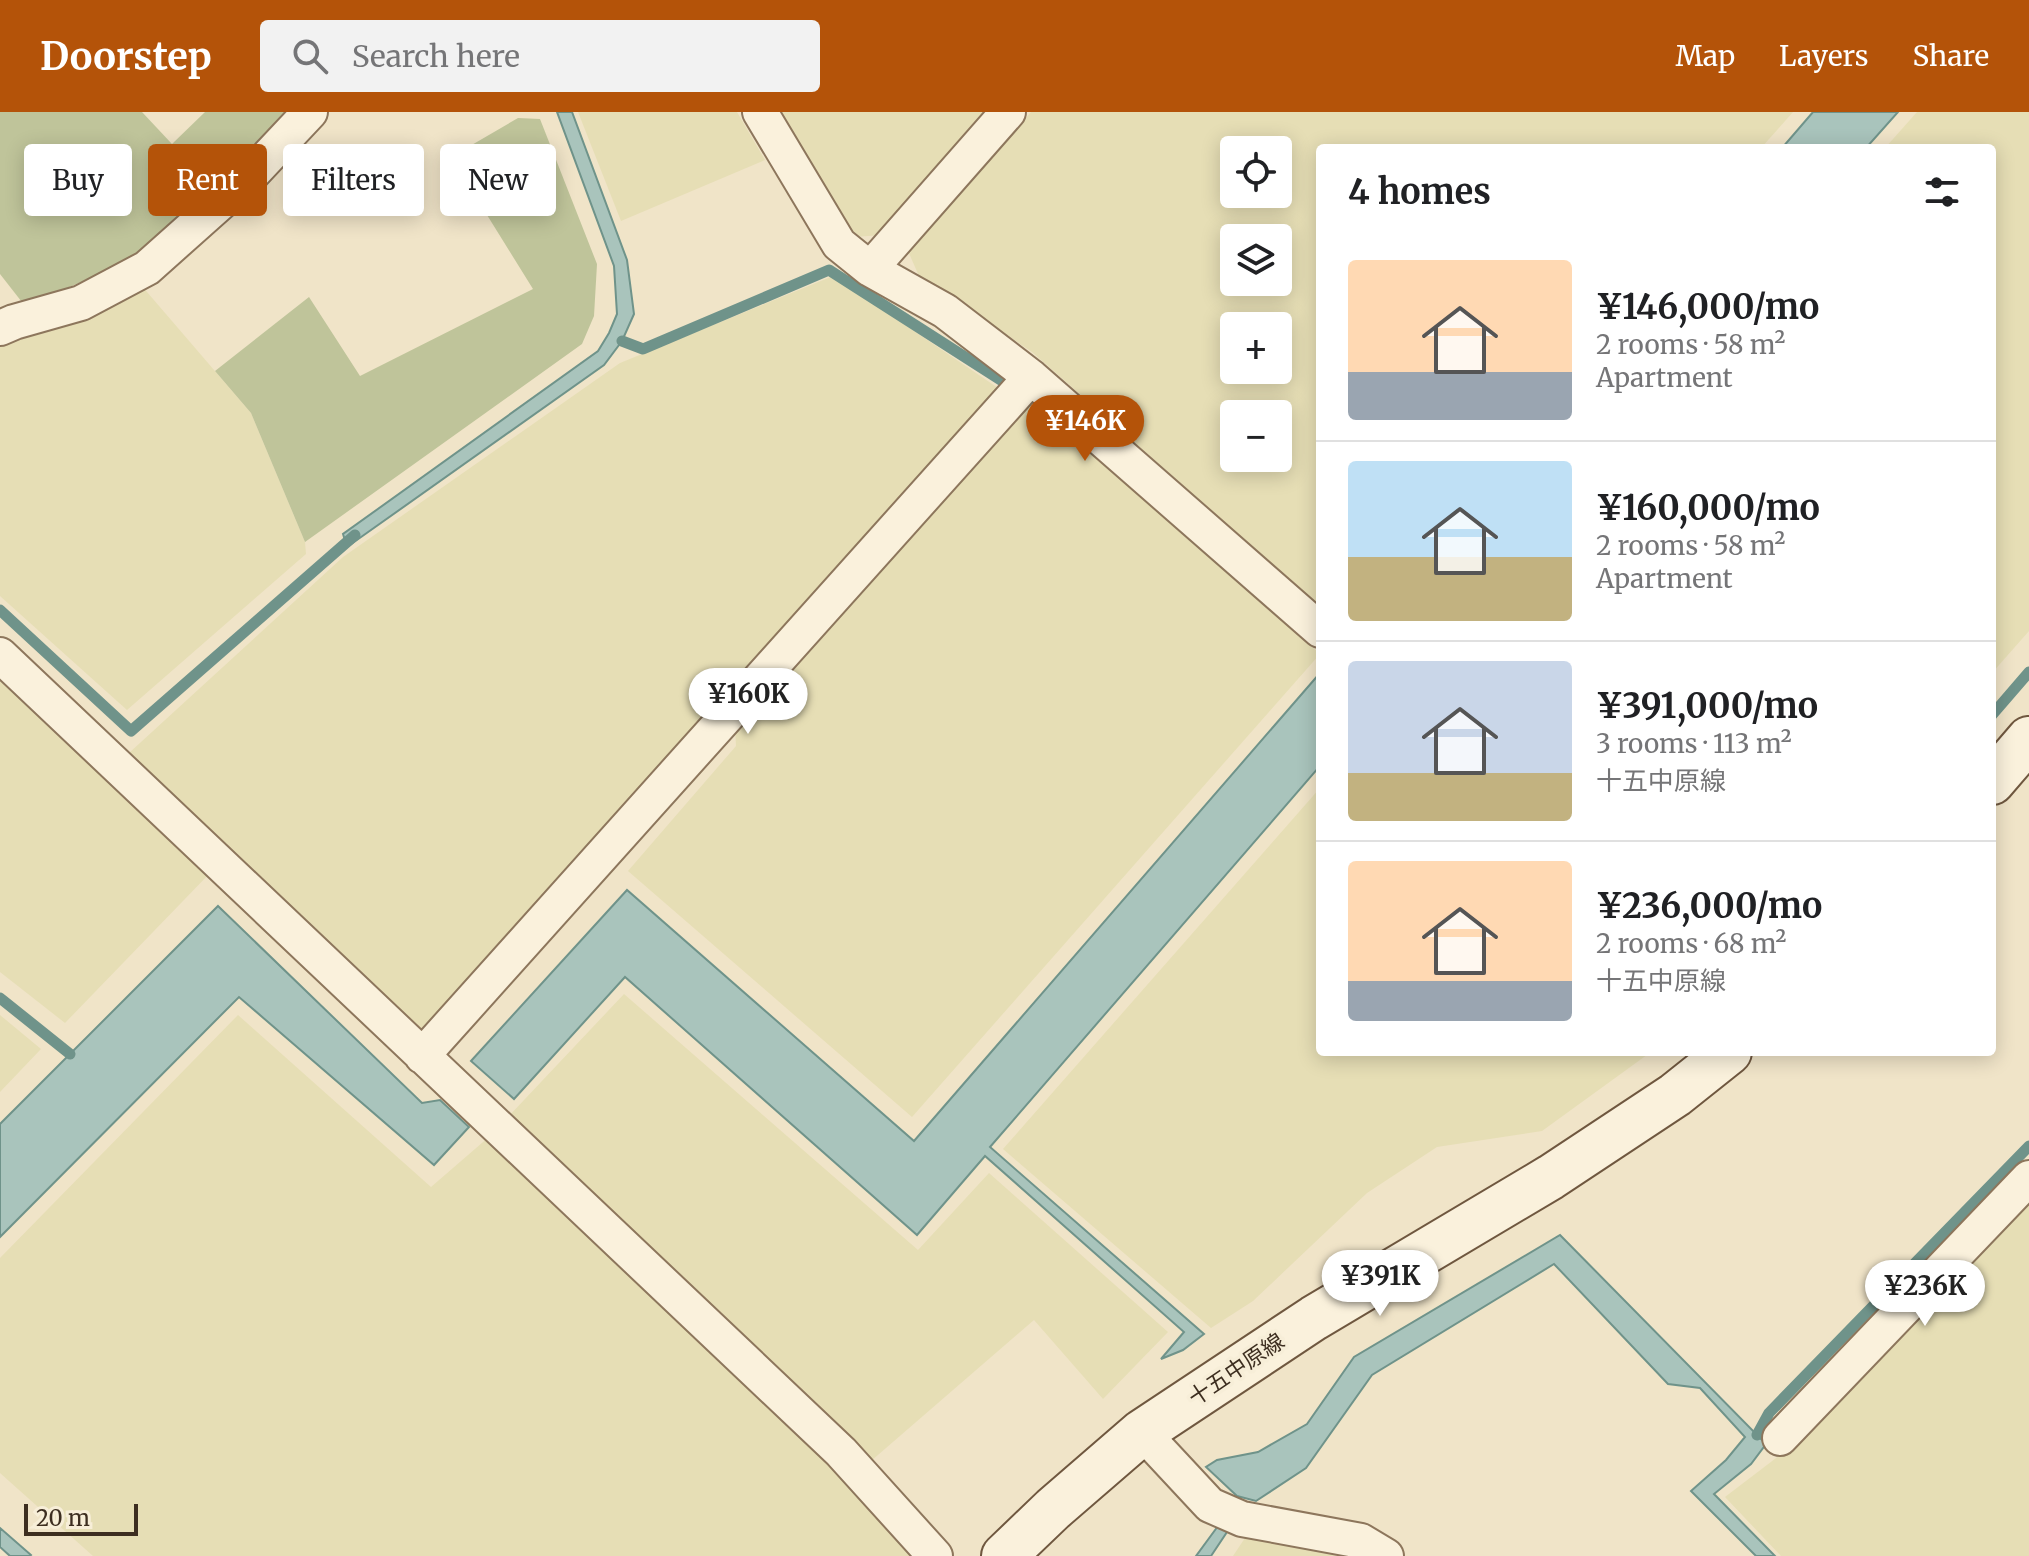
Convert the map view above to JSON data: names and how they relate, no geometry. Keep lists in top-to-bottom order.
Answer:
{
  "streets": {
    "main road": ["十五中原線"]
  },
  "scale_bar": "20 m",
  "page": {
    "header": "Doorstep",
    "search": "Search here",
    "nav": ["Map", "Layers", "Share"],
    "map_buttons": ["+", "−"],
    "chip": [
      "Buy",
      "Rent",
      "Filters",
      "New"
    ],
    "heading": "4 homes",
    "list": [
      {
        "name": "¥146,000/mo",
        "note": "2 rooms · 58 m² · Apartment"
      },
      {
        "name": "¥160,000/mo",
        "note": "2 rooms · 58 m² · Apartment"
      },
      {
        "name": "¥391,000/mo",
        "note": "3 rooms · 113 m² · 十五中原線"
      },
      {
        "name": "¥236,000/mo",
        "note": "2 rooms · 68 m² · 十五中原線"
      }
    ],
    "price": [
      "¥146K",
      "¥160K",
      "¥391K",
      "¥236K"
    ],
    "scale": "20 m"
  }
}
